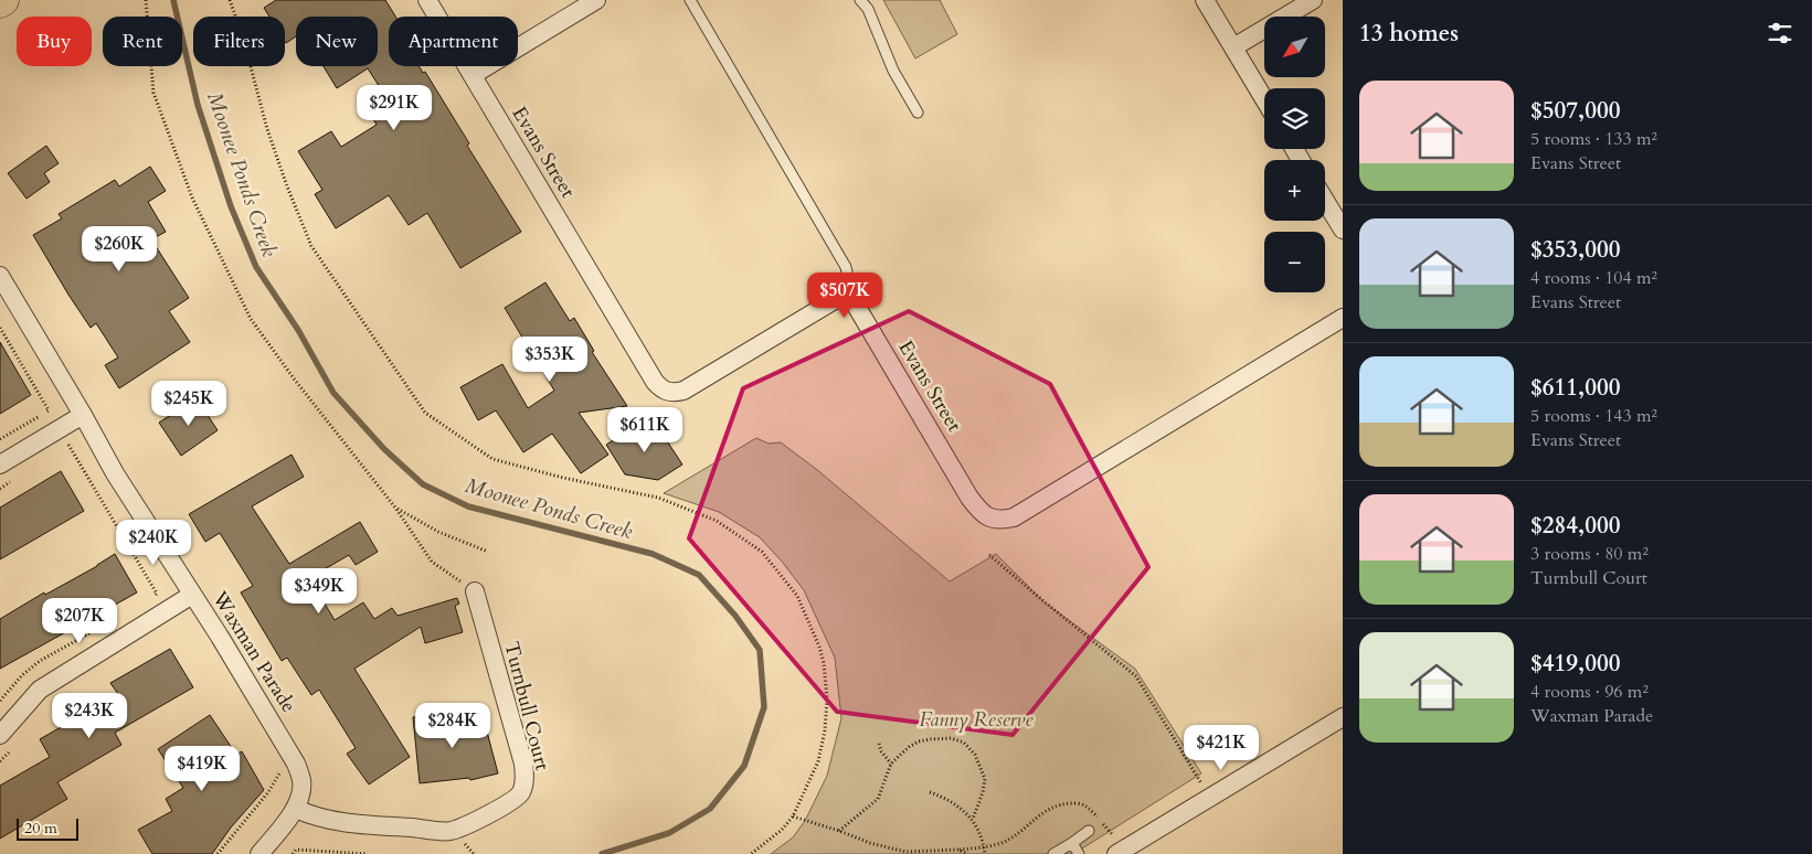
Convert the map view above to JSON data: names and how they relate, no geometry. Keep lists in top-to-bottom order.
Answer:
{
  "streets": {
    "street": ["Evans Street", "Waxman Parade", "Turnbull Court"]
  },
  "crossings": [
    ["Waxman Parade", "Turnbull Court"]
  ],
  "water": ["Moonee Ponds Creek"],
  "parks": ["Fanny Reserve"],
  "scale_bar": "20 m",
  "north": "bottom left",
  "page": {
    "heading": "13 homes",
    "map_buttons": ["+", "−"],
    "chip": [
      "Buy",
      "Rent",
      "Filters",
      "New",
      "Apartment"
    ],
    "list": [
      {
        "name": "$507,000",
        "note": "5 rooms · 133 m² · Evans Street"
      },
      {
        "name": "$353,000",
        "note": "4 rooms · 104 m² · Evans Street"
      },
      {
        "name": "$611,000",
        "note": "5 rooms · 143 m² · Evans Street"
      },
      {
        "name": "$284,000",
        "note": "3 rooms · 80 m² · Turnbull Court"
      },
      {
        "name": "$419,000",
        "note": "4 rooms · 96 m² · Waxman Parade"
      }
    ],
    "price": [
      "$291K",
      "$260K",
      "$507K",
      "$353K",
      "$245K",
      "$611K",
      "$240K",
      "$349K",
      "$207K",
      "$243K",
      "$284K",
      "$421K",
      "$419K"
    ],
    "scale": "20 m"
  }
}
